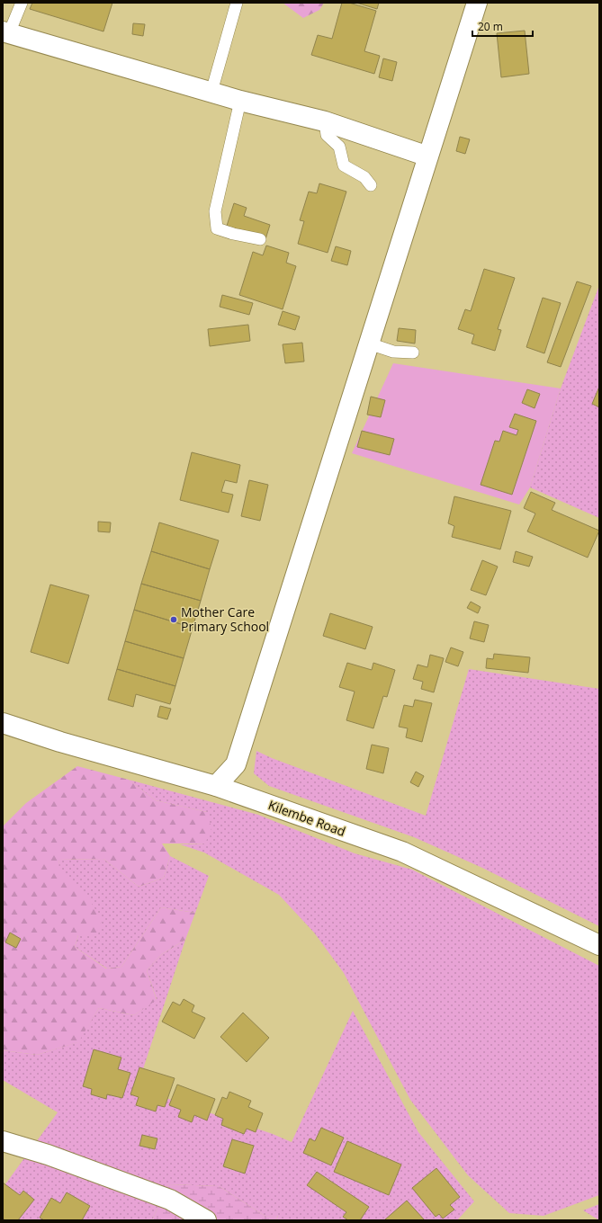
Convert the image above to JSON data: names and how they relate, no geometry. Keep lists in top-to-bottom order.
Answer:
{
  "streets": {
    "street": ["Kilembe Road"]
  },
  "places": ["Mother Care Primary School"],
  "scale_bar": "20 m"
}
